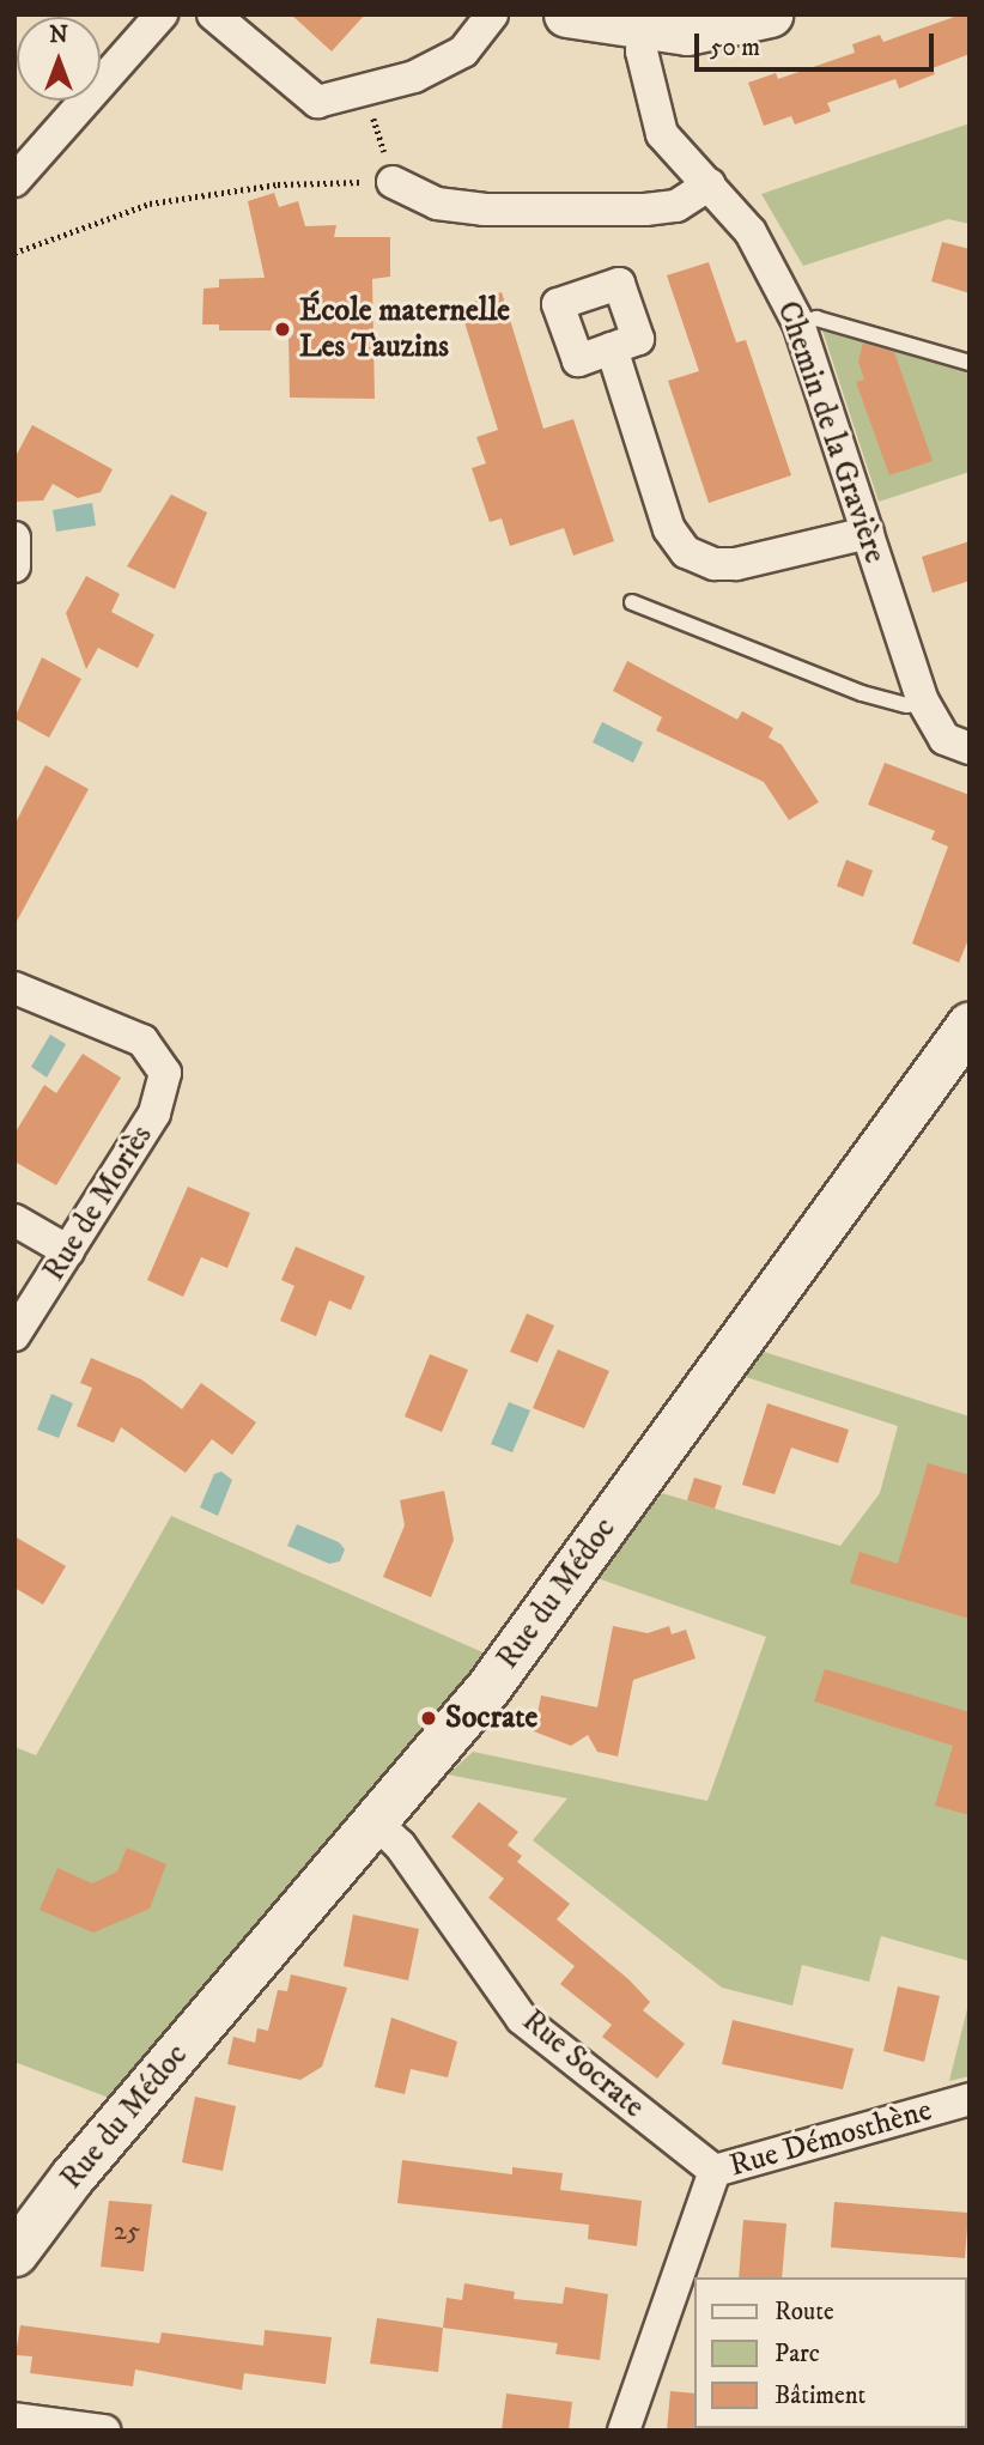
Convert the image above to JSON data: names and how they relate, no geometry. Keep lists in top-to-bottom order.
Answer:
{
  "streets": {
    "street": [
      "Chemin de la Gravière",
      "Rue de Moriès",
      "Rue du Médoc",
      "Rue Socrate",
      "Rue Démosthène"
    ]
  },
  "crossings": [
    ["Rue du Médoc", "Rue Socrate"],
    ["Rue Socrate", "Rue Démosthène"]
  ],
  "places": ["École maternelle Les Tauzins", "Socrate"],
  "house_numbers": ["25"],
  "legend": ["Route", "Parc", "Bâtiment"],
  "scale_bar": "50 m",
  "north": "top"
}
